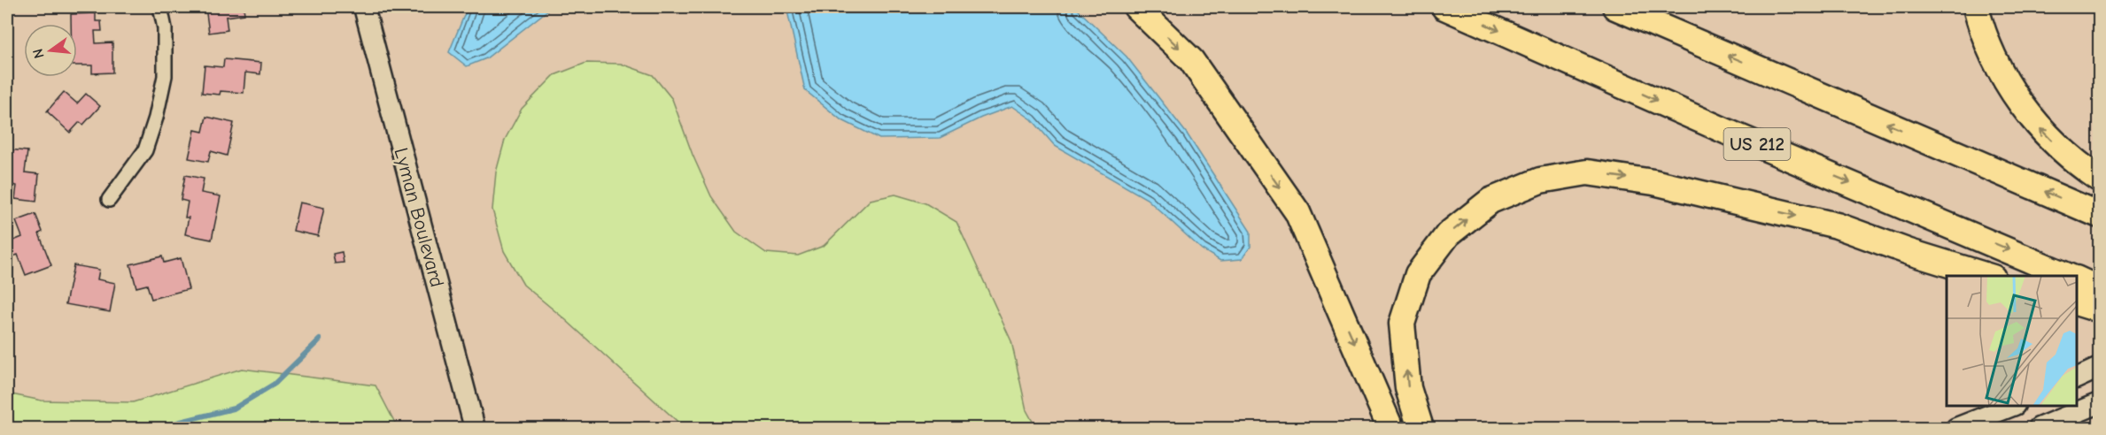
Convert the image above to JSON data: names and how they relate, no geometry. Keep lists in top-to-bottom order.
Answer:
{
  "streets": {
    "highway": ["US 212"],
    "main road": ["Lyman Boulevard"]
  },
  "north": "left"
}
